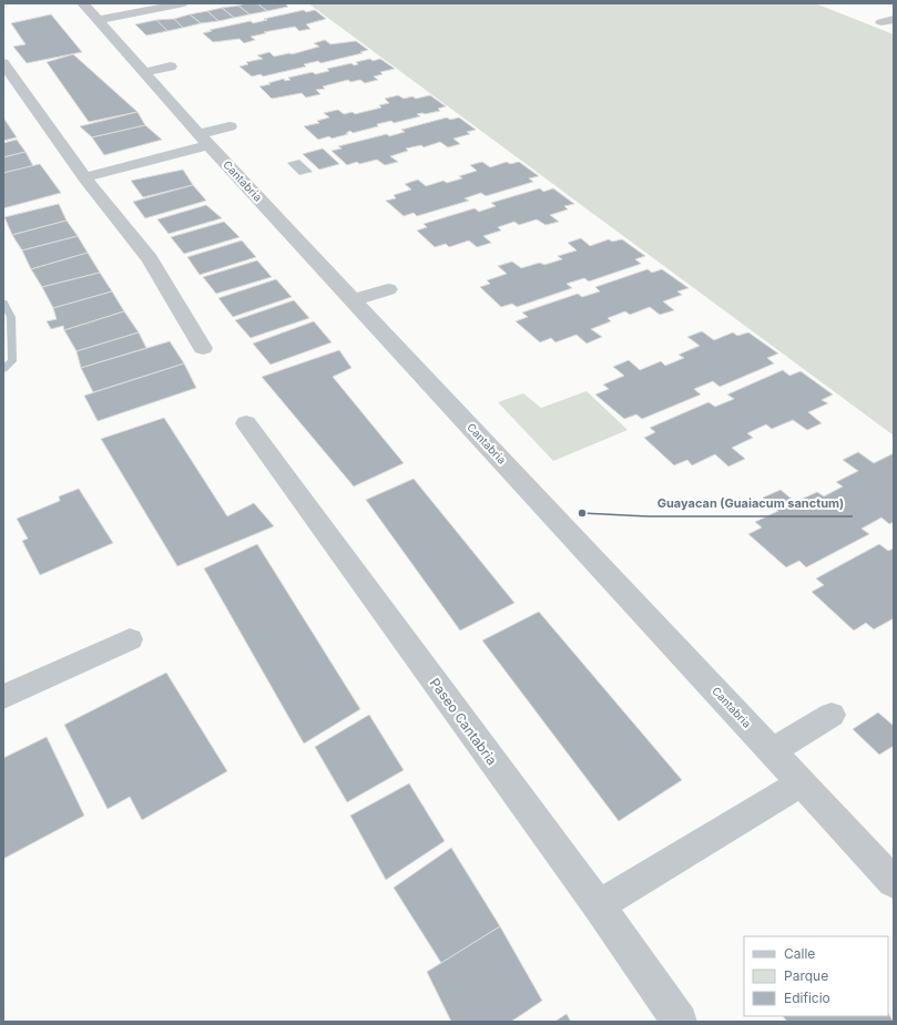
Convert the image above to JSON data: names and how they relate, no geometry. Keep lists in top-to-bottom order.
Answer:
{
  "streets": {
    "street": ["Cantabria", "Paseo Cantabria"]
  },
  "places": ["Guayacan (Guaiacum sanctum)"],
  "legend": ["Calle", "Parque", "Edificio"]
}
